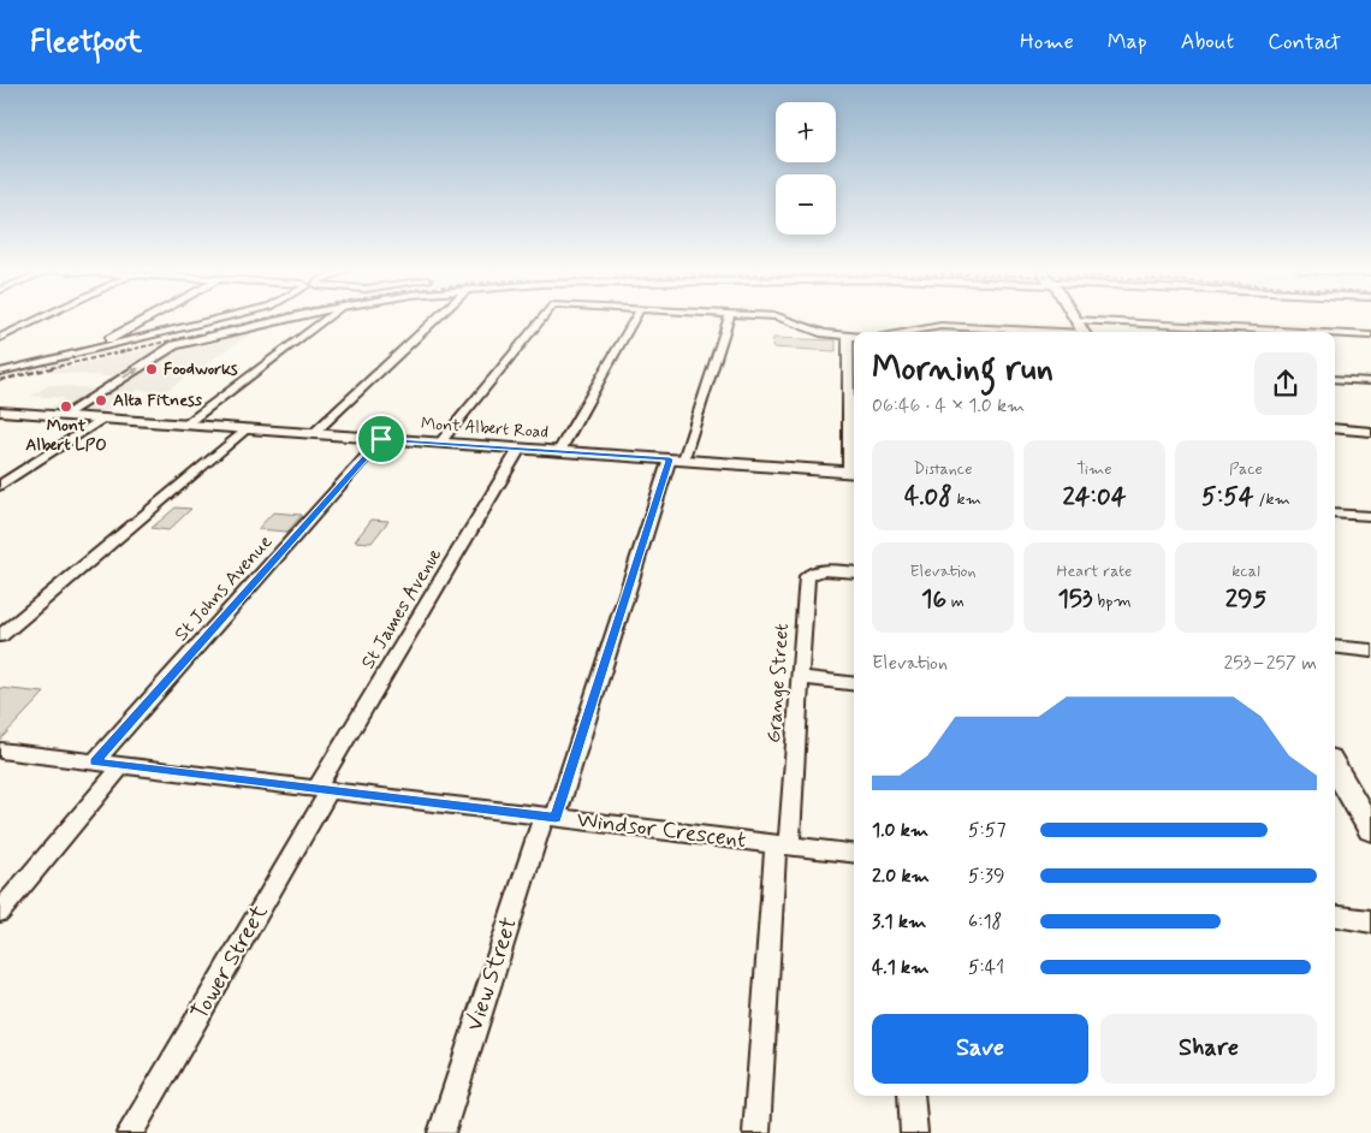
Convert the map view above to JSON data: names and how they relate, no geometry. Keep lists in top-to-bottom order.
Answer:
{
  "streets": {
    "main road": ["Mont Albert Road"],
    "street": [
      "St Johns Avenue",
      "St James Avenue",
      "Grange Street",
      "Windsor Crescent",
      "Tower Street",
      "View Street"
    ]
  },
  "crossings": [
    ["Mont Albert Road", "St Johns Avenue"],
    ["Mont Albert Road", "St James Avenue"],
    ["Mont Albert Road", "View Street"],
    ["St Johns Avenue", "Windsor Crescent"],
    ["St James Avenue", "Windsor Crescent"],
    ["St James Avenue", "Tower Street"],
    ["Grange Street", "Windsor Crescent"],
    ["Windsor Crescent", "Tower Street"],
    ["Windsor Crescent", "View Street"]
  ],
  "places": ["Foodworks", "Alta Fitness", "Mont Albert LPO"],
  "page": {
    "header": "Fleetfoot",
    "nav": [
      "Home",
      "Map",
      "About",
      "Contact"
    ],
    "map_buttons": ["+", "−"],
    "heading": ["Morning run", "06:46 · 4 × 1.0 km"],
    "stats": [
      ["Distance", "4.08 km"],
      ["Time", "24:04"],
      ["Pace", "5:54 /km"],
      ["Elevation", "16 m"],
      ["Heart rate", "153 bpm"],
      ["kcal", "295"]
    ],
    "chart": ["Elevation", "253–257 m"],
    "list": [
      {
        "name": "1.0 km",
        "note": "5:57"
      },
      {
        "name": "2.0 km",
        "note": "5:39"
      },
      {
        "name": "3.1 km",
        "note": "6:18"
      },
      {
        "name": "4.1 km",
        "note": "5:41"
      }
    ],
    "buttons": ["Save", "Share"]
  }
}
